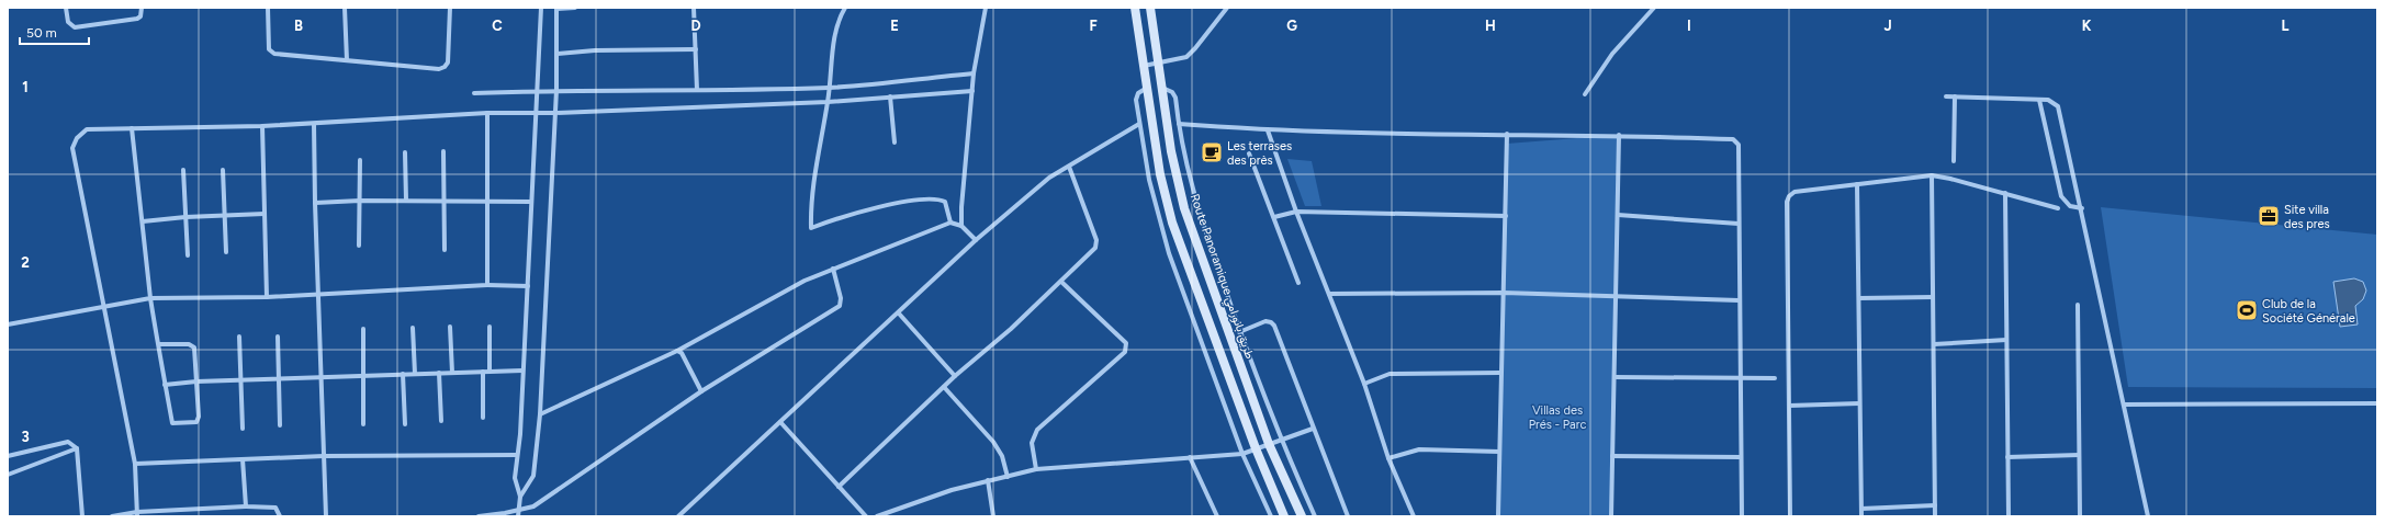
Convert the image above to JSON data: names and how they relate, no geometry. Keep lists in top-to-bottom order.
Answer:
{
  "streets": {
    "street": ["Route Panoramique طريق بانورامي"]
  },
  "parks": ["Villas des Prés - Parc"],
  "places": {
    "cafe": ["Les terrases des près"],
    "office": ["Site villa des pres"],
    "sports": ["Club de la Société Générale"]
  },
  "scale_bar": "50 m",
  "grid": {
    "columns": [
      "B",
      "C",
      "D",
      "E",
      "F",
      "G",
      "H",
      "I",
      "J",
      "K",
      "L"
    ],
    "rows": ["1", "2", "3"]
  }
}
